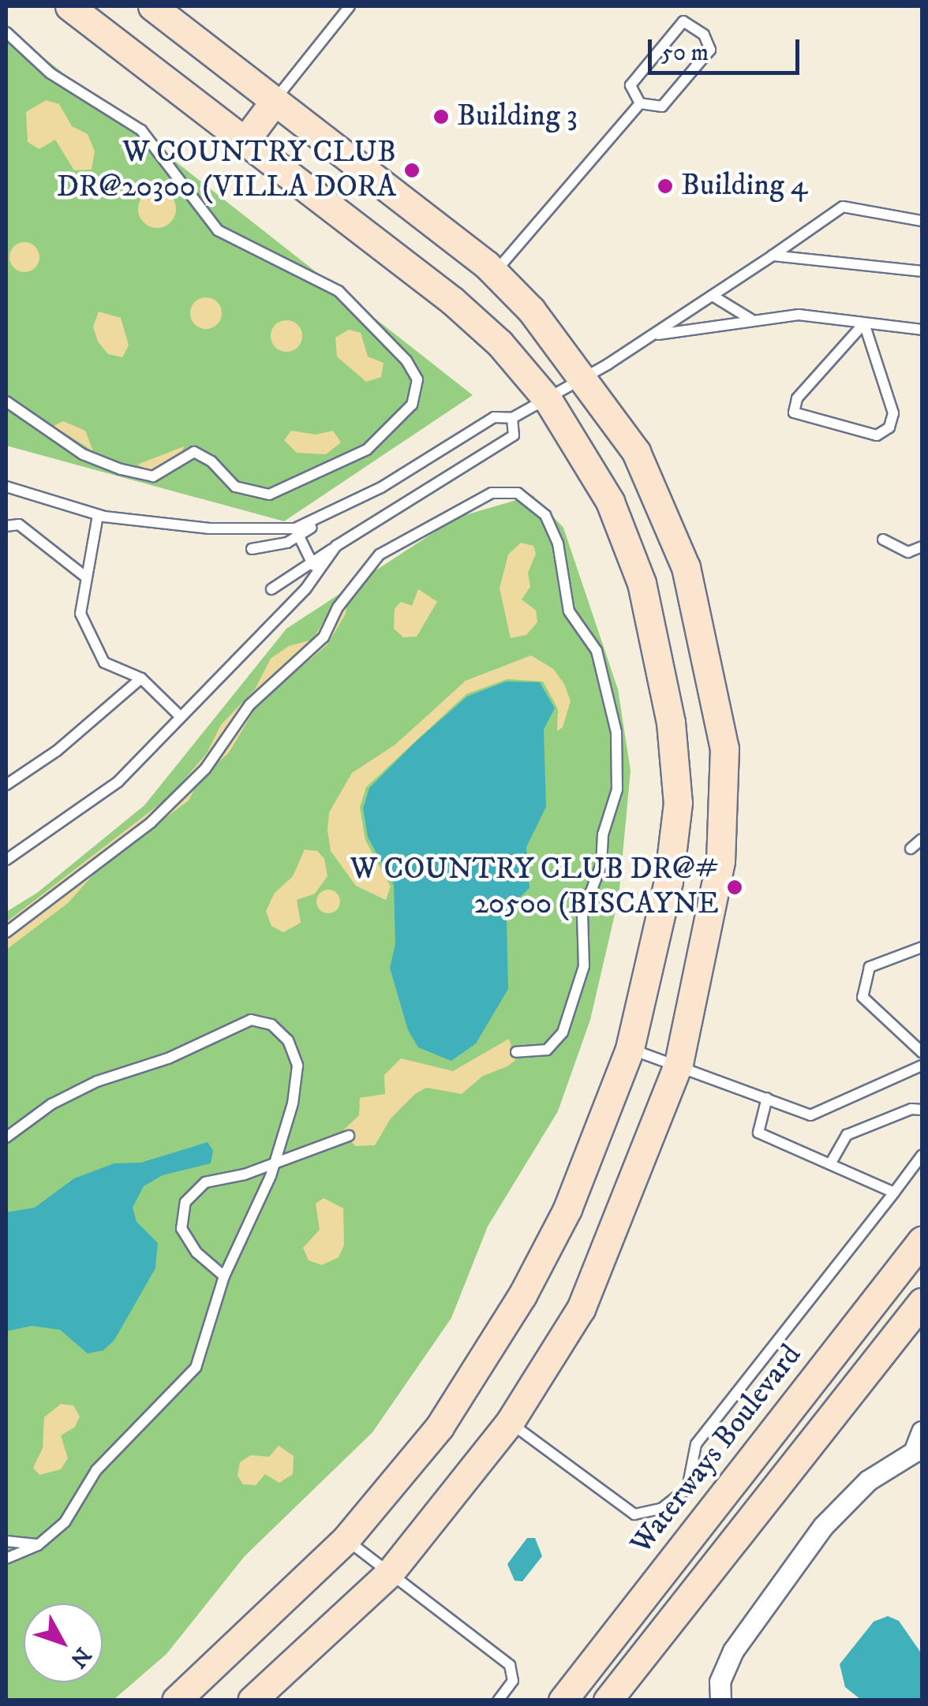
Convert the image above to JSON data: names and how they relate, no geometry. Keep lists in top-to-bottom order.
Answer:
{
  "streets": {
    "street": ["Waterways Boulevard"]
  },
  "places": [
    "Building 3",
    "W COUNTRY CLUB DR@20300 (VILLA DORA",
    "Building 4",
    "W COUNTRY CLUB DR@# 20500 (BISCAYNE"
  ],
  "scale_bar": "50 m",
  "north": "bottom right"
}
